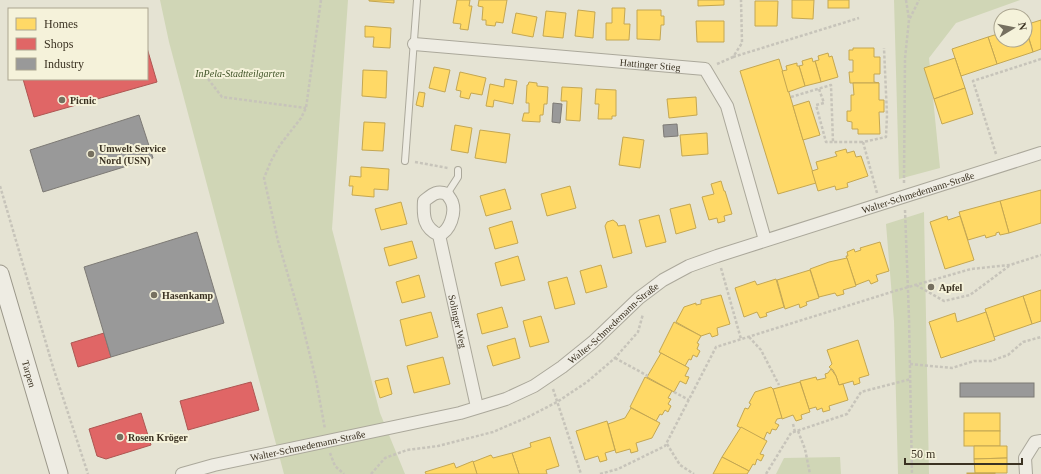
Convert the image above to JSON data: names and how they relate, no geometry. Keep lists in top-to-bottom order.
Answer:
{
  "streets": {
    "street": [
      "Hattinger Stieg",
      "Walter-Schmedemann-Straße",
      "Solinger Weg",
      "Tarpen"
    ]
  },
  "crossings": [
    ["Walter-Schmedemann-Straße", "Solinger Weg"]
  ],
  "parks": ["InPela-Stadtteilgarten"],
  "places": [
    "Picnic",
    "Umwelt Service Nord (USN)",
    "Apfel",
    "Hasenkamp",
    "Rosen Kröger"
  ],
  "legend": ["Homes", "Shops", "Industry"],
  "scale_bar": "50 m",
  "north": "right"
}
